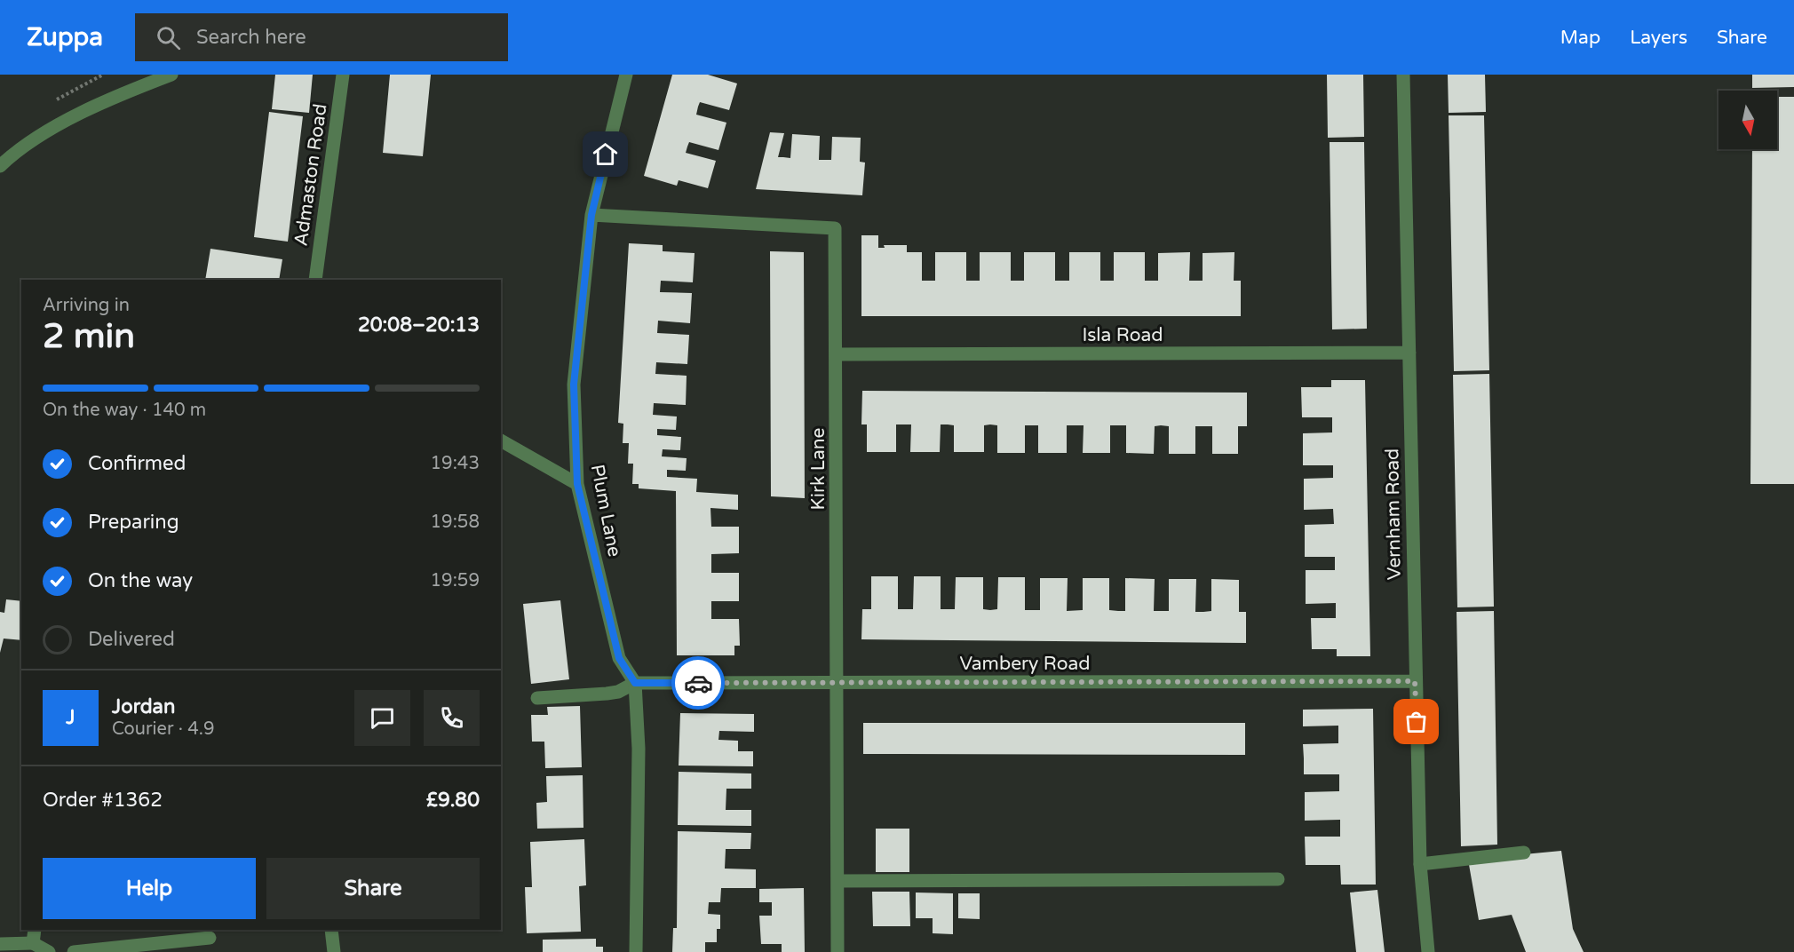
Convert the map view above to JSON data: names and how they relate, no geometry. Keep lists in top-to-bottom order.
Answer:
{
  "streets": {
    "street": [
      "Admaston Road",
      "Isla Road",
      "Kirk Lane",
      "Plum Lane",
      "Vernham Road",
      "Vambery Road"
    ]
  },
  "crossings": [
    ["Isla Road", "Kirk Lane"],
    ["Isla Road", "Vernham Road"],
    ["Kirk Lane", "Plum Lane"],
    ["Kirk Lane", "Vambery Road"],
    ["Plum Lane", "Vambery Road"],
    ["Vernham Road", "Vambery Road"]
  ],
  "north": "bottom",
  "page": {
    "header": "Zuppa",
    "search": "Search here",
    "nav": ["Map", "Layers", "Share"],
    "heading": ["2 min", "Arriving in", "20:08–20:13"],
    "panel": [
      "Jordan",
      "Courier · 4.9",
      "Order #1362",
      "£9.80"
    ],
    "bar": "On the way · 140 m",
    "list": [
      ["Confirmed", "19:43"],
      ["Preparing", "19:58"],
      ["On the way", "19:59"],
      "Delivered"
    ],
    "round": "J",
    "buttons": ["Help", "Share"]
  }
}
